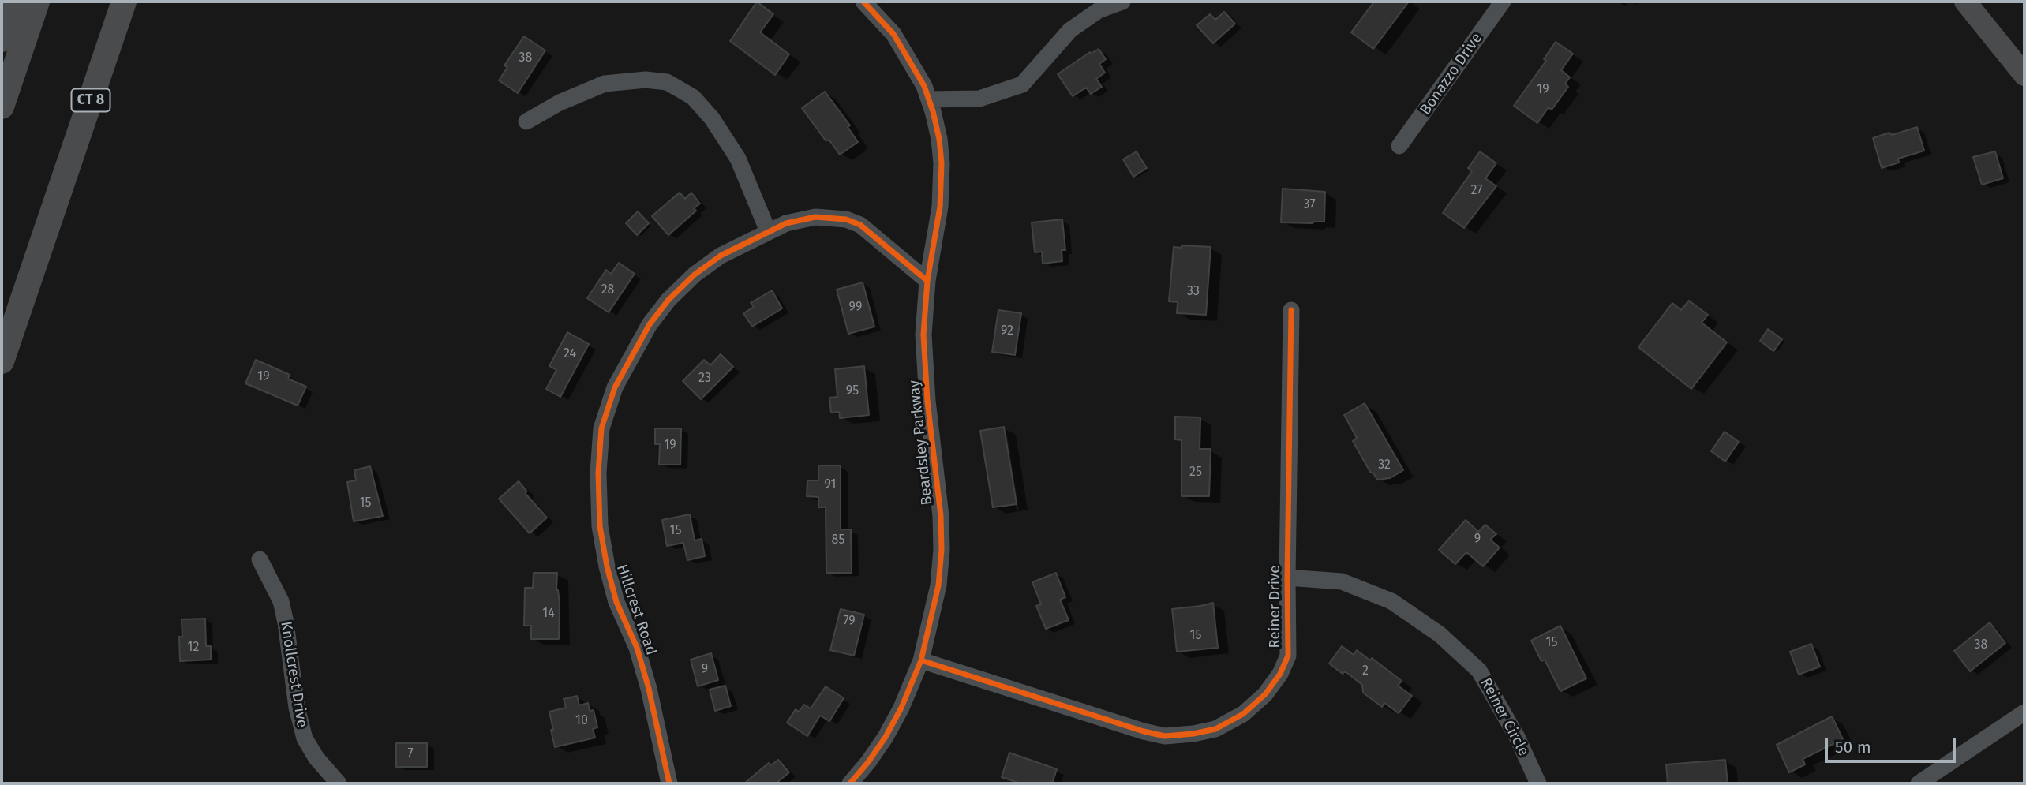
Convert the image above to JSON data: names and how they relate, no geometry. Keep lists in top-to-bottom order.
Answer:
{
  "streets": {
    "highway": ["CT 8"],
    "street": [
      "Bonazzo Drive",
      "Beardsley Parkway",
      "Reiner Drive",
      "Hillcrest Road",
      "Knollcrest Drive",
      "Reiner Circle"
    ]
  },
  "crossings": [
    ["Beardsley Parkway", "Reiner Drive"],
    ["Beardsley Parkway", "Hillcrest Road"],
    ["Reiner Drive", "Reiner Circle"]
  ],
  "house_numbers": [
    "38",
    "19",
    "27",
    "37",
    "28",
    "33",
    "99",
    "92",
    "24",
    "19",
    "23",
    "95",
    "19",
    "32",
    "25",
    "91",
    "15",
    "15",
    "9",
    "85",
    "14",
    "79",
    "15",
    "15",
    "38",
    "12",
    "9",
    "2",
    "10",
    "7"
  ],
  "scale_bar": "50 m"
}
